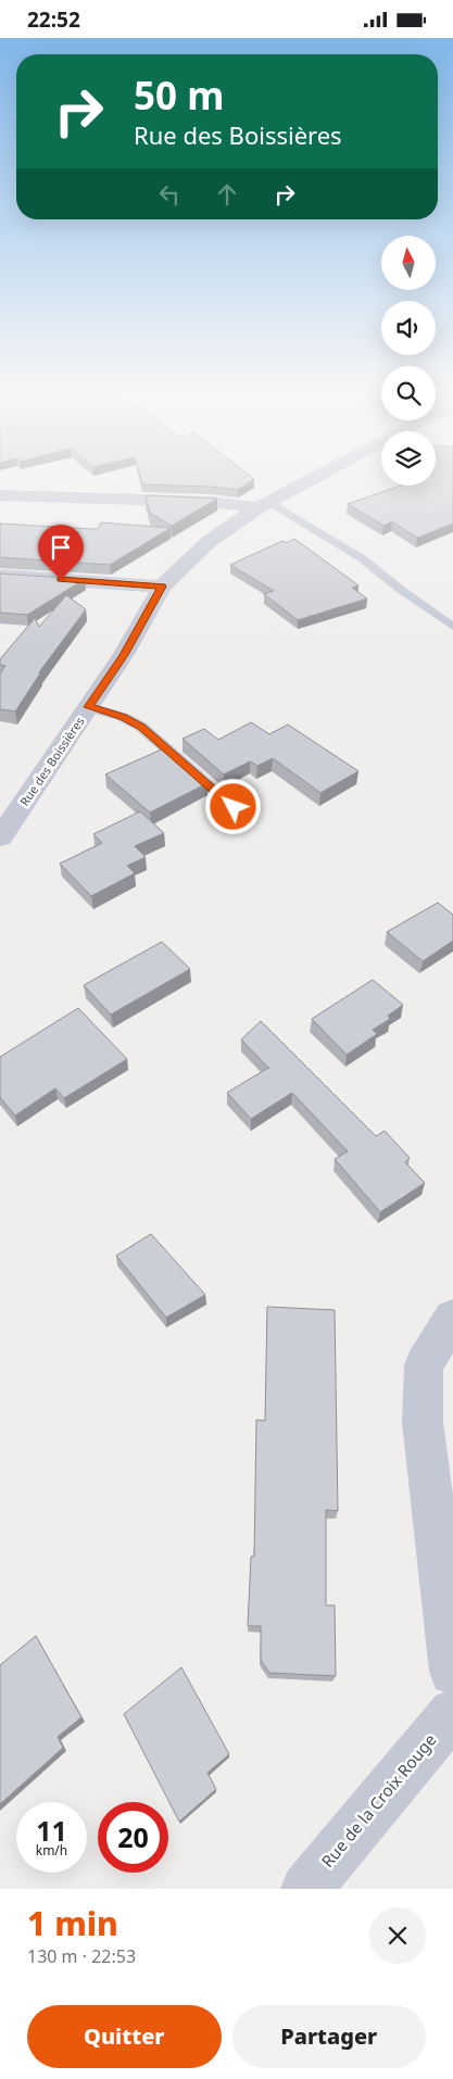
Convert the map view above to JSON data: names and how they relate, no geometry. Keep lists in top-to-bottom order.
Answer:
{
  "streets": {
    "street": ["Rue des Boissières", "Rue de la Croix Rouge"]
  },
  "north": "top",
  "page": {
    "status": "22:52",
    "turn": ["50 m", "Rue des Boissières"],
    "speed": "11 km/h",
    "limit": "20",
    "heading": ["1 min", "130 m · 22:53"],
    "buttons": ["Quitter", "Partager"]
  }
}
